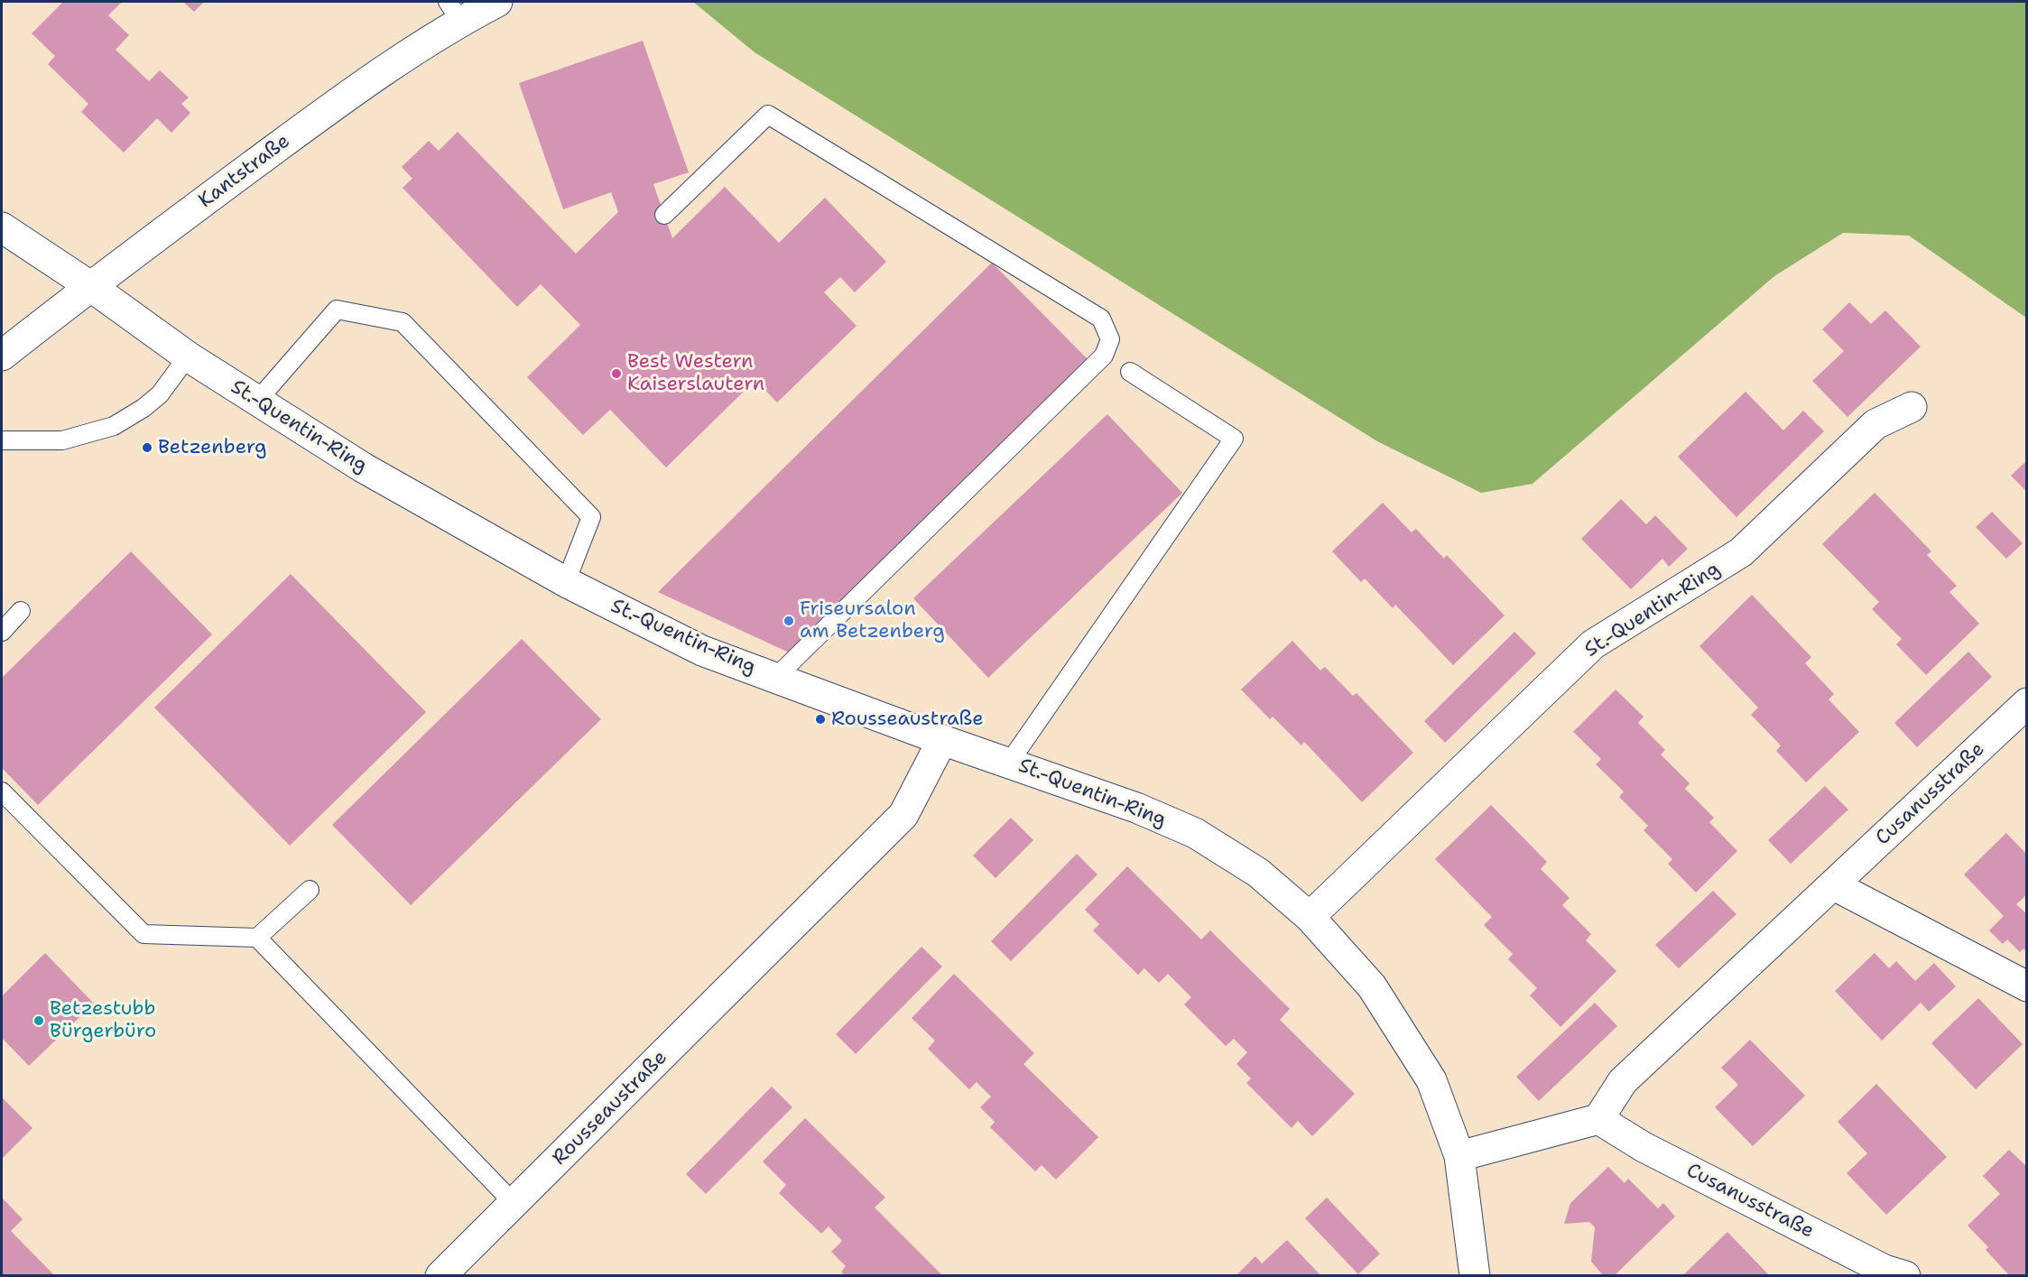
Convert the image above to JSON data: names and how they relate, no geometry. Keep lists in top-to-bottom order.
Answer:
{
  "streets": {
    "street": [
      "Kantstraße",
      "St.-Quentin-Ring",
      "Cusanusstraße",
      "Rousseaustraße"
    ]
  },
  "crossings": [
    ["Kantstraße", "St.-Quentin-Ring"],
    ["St.-Quentin-Ring", "Rousseaustraße"]
  ],
  "places": [
    "Best Western Kaiserslautern",
    "Betzenberg",
    "Friseursalon am Betzenberg",
    "Rousseaustraße",
    "Betzestubb Bürgerbüro"
  ]
}
